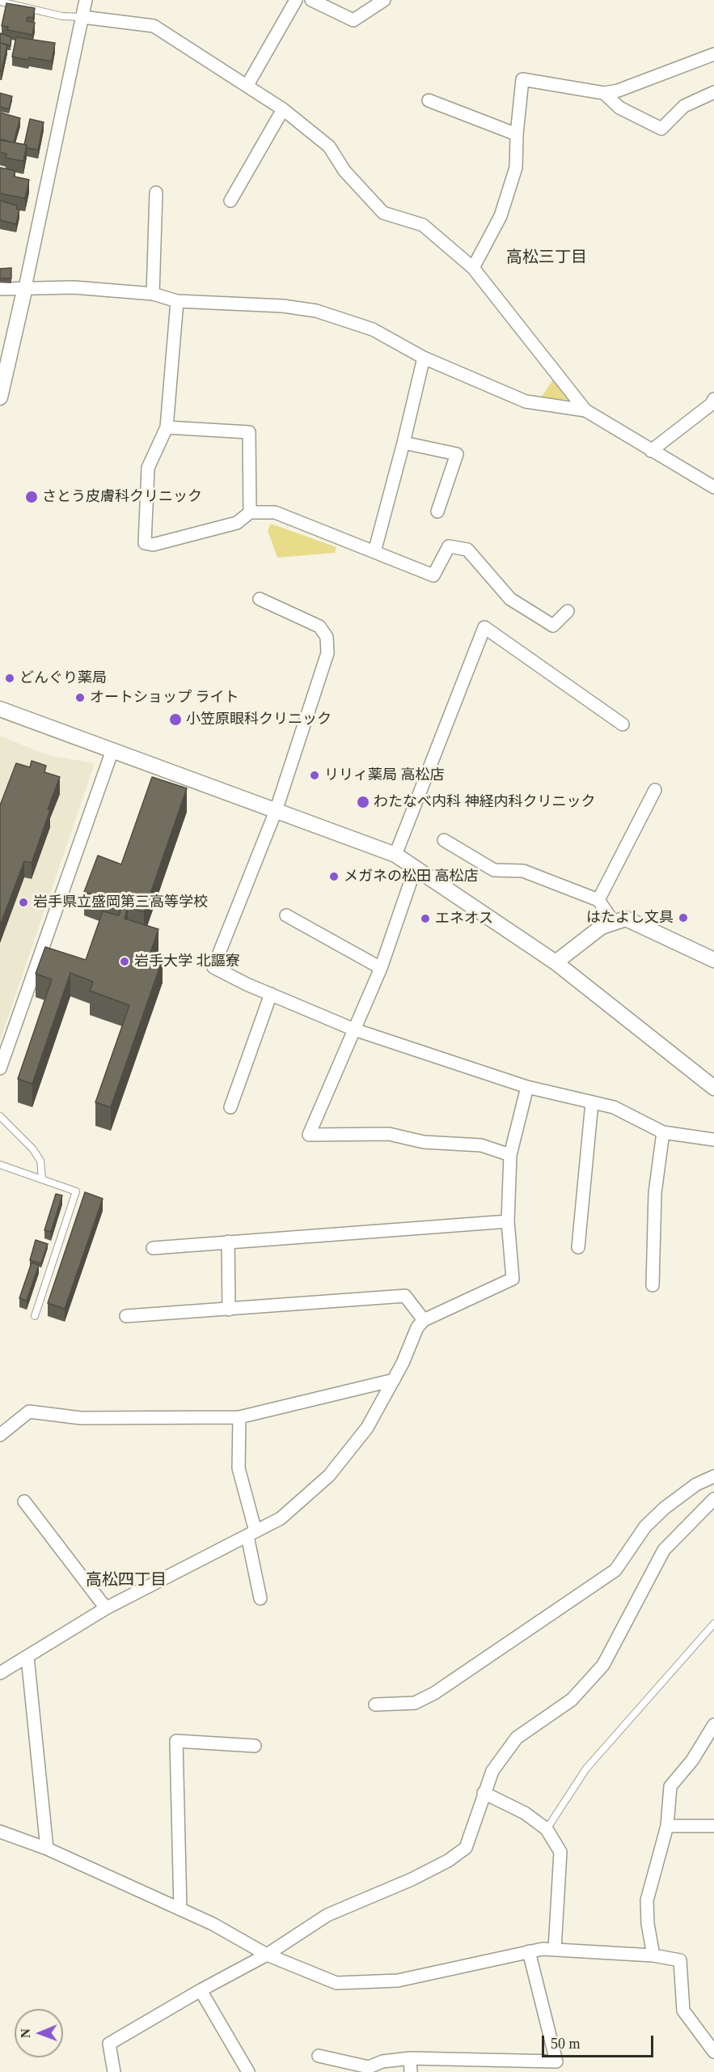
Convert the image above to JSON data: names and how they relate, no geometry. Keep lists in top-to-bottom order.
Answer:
{
  "districts": ["高松三丁目", "高松四丁目"],
  "places": [
    "さとう皮膚科クリニック",
    "どんぐり薬局",
    "オートショップ ライト",
    "小笠原眼科クリニック",
    "リリィ薬局 高松店",
    "わたなべ内科 神経内科クリニック",
    "メガネの松田 高松店",
    "岩手県立盛岡第三高等学校",
    "はたよし文具",
    "エネオス",
    "岩手大学 北謳寮"
  ],
  "scale_bar": "50 m",
  "north": "left"
}
